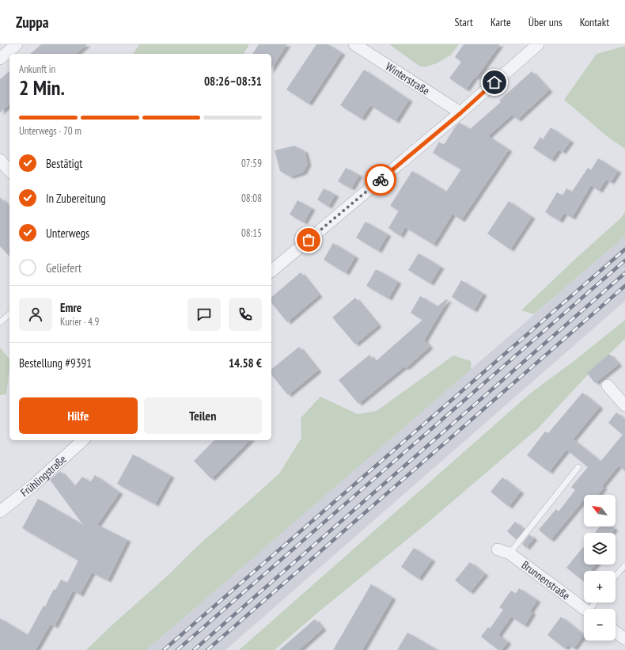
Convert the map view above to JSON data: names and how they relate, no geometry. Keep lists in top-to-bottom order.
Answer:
{
  "streets": {
    "street": ["Winterstraße", "Frühlingstraße", "Brunnenstraße"]
  },
  "north": "top left",
  "page": {
    "header": "Zuppa",
    "nav": [
      "Start",
      "Karte",
      "Über uns",
      "Kontakt"
    ],
    "heading": ["2 Min.", "Ankunft in", "08:26–08:31"],
    "panel": [
      "Emre",
      "Kurier · 4.9",
      "Bestellung #9391",
      "14.58 €"
    ],
    "bar": "Unterwegs · 70 m",
    "list": [
      ["Bestätigt", "07:59"],
      ["In Zubereitung", "08:08"],
      ["Unterwegs", "08:15"],
      "Geliefert"
    ],
    "buttons": ["Hilfe", "Teilen"],
    "map_buttons": ["+", "−"]
  }
}
